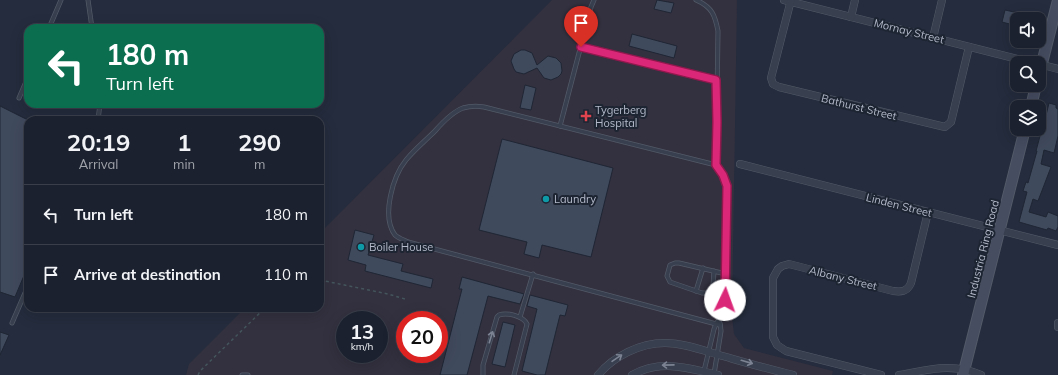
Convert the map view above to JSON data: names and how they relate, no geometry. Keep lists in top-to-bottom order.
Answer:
{
  "streets": {
    "street": [
      "Mornay Street",
      "Bathurst Street",
      "Linden Street",
      "Industria Ring Road",
      "Albany Street"
    ]
  },
  "crossings": [
    ["Mornay Street", "Bathurst Street"],
    ["Linden Street", "Industria Ring Road"],
    ["Linden Street", "Albany Street"]
  ],
  "places": {
    "health": ["Tygerberg Hospital"],
    "other": ["Laundry", "Boiler House"]
  },
  "page": {
    "turn": ["180 m", "Turn left"],
    "eta": [
      "20:19",
      "Arrival",
      "1",
      "min",
      "290",
      "m"
    ],
    "list": [
      {
        "name": "Turn left",
        "value": "180 m"
      },
      {
        "name": "Arrive at destination",
        "value": "110 m"
      }
    ],
    "speed": "13 km/h",
    "limit": "20"
  }
}
